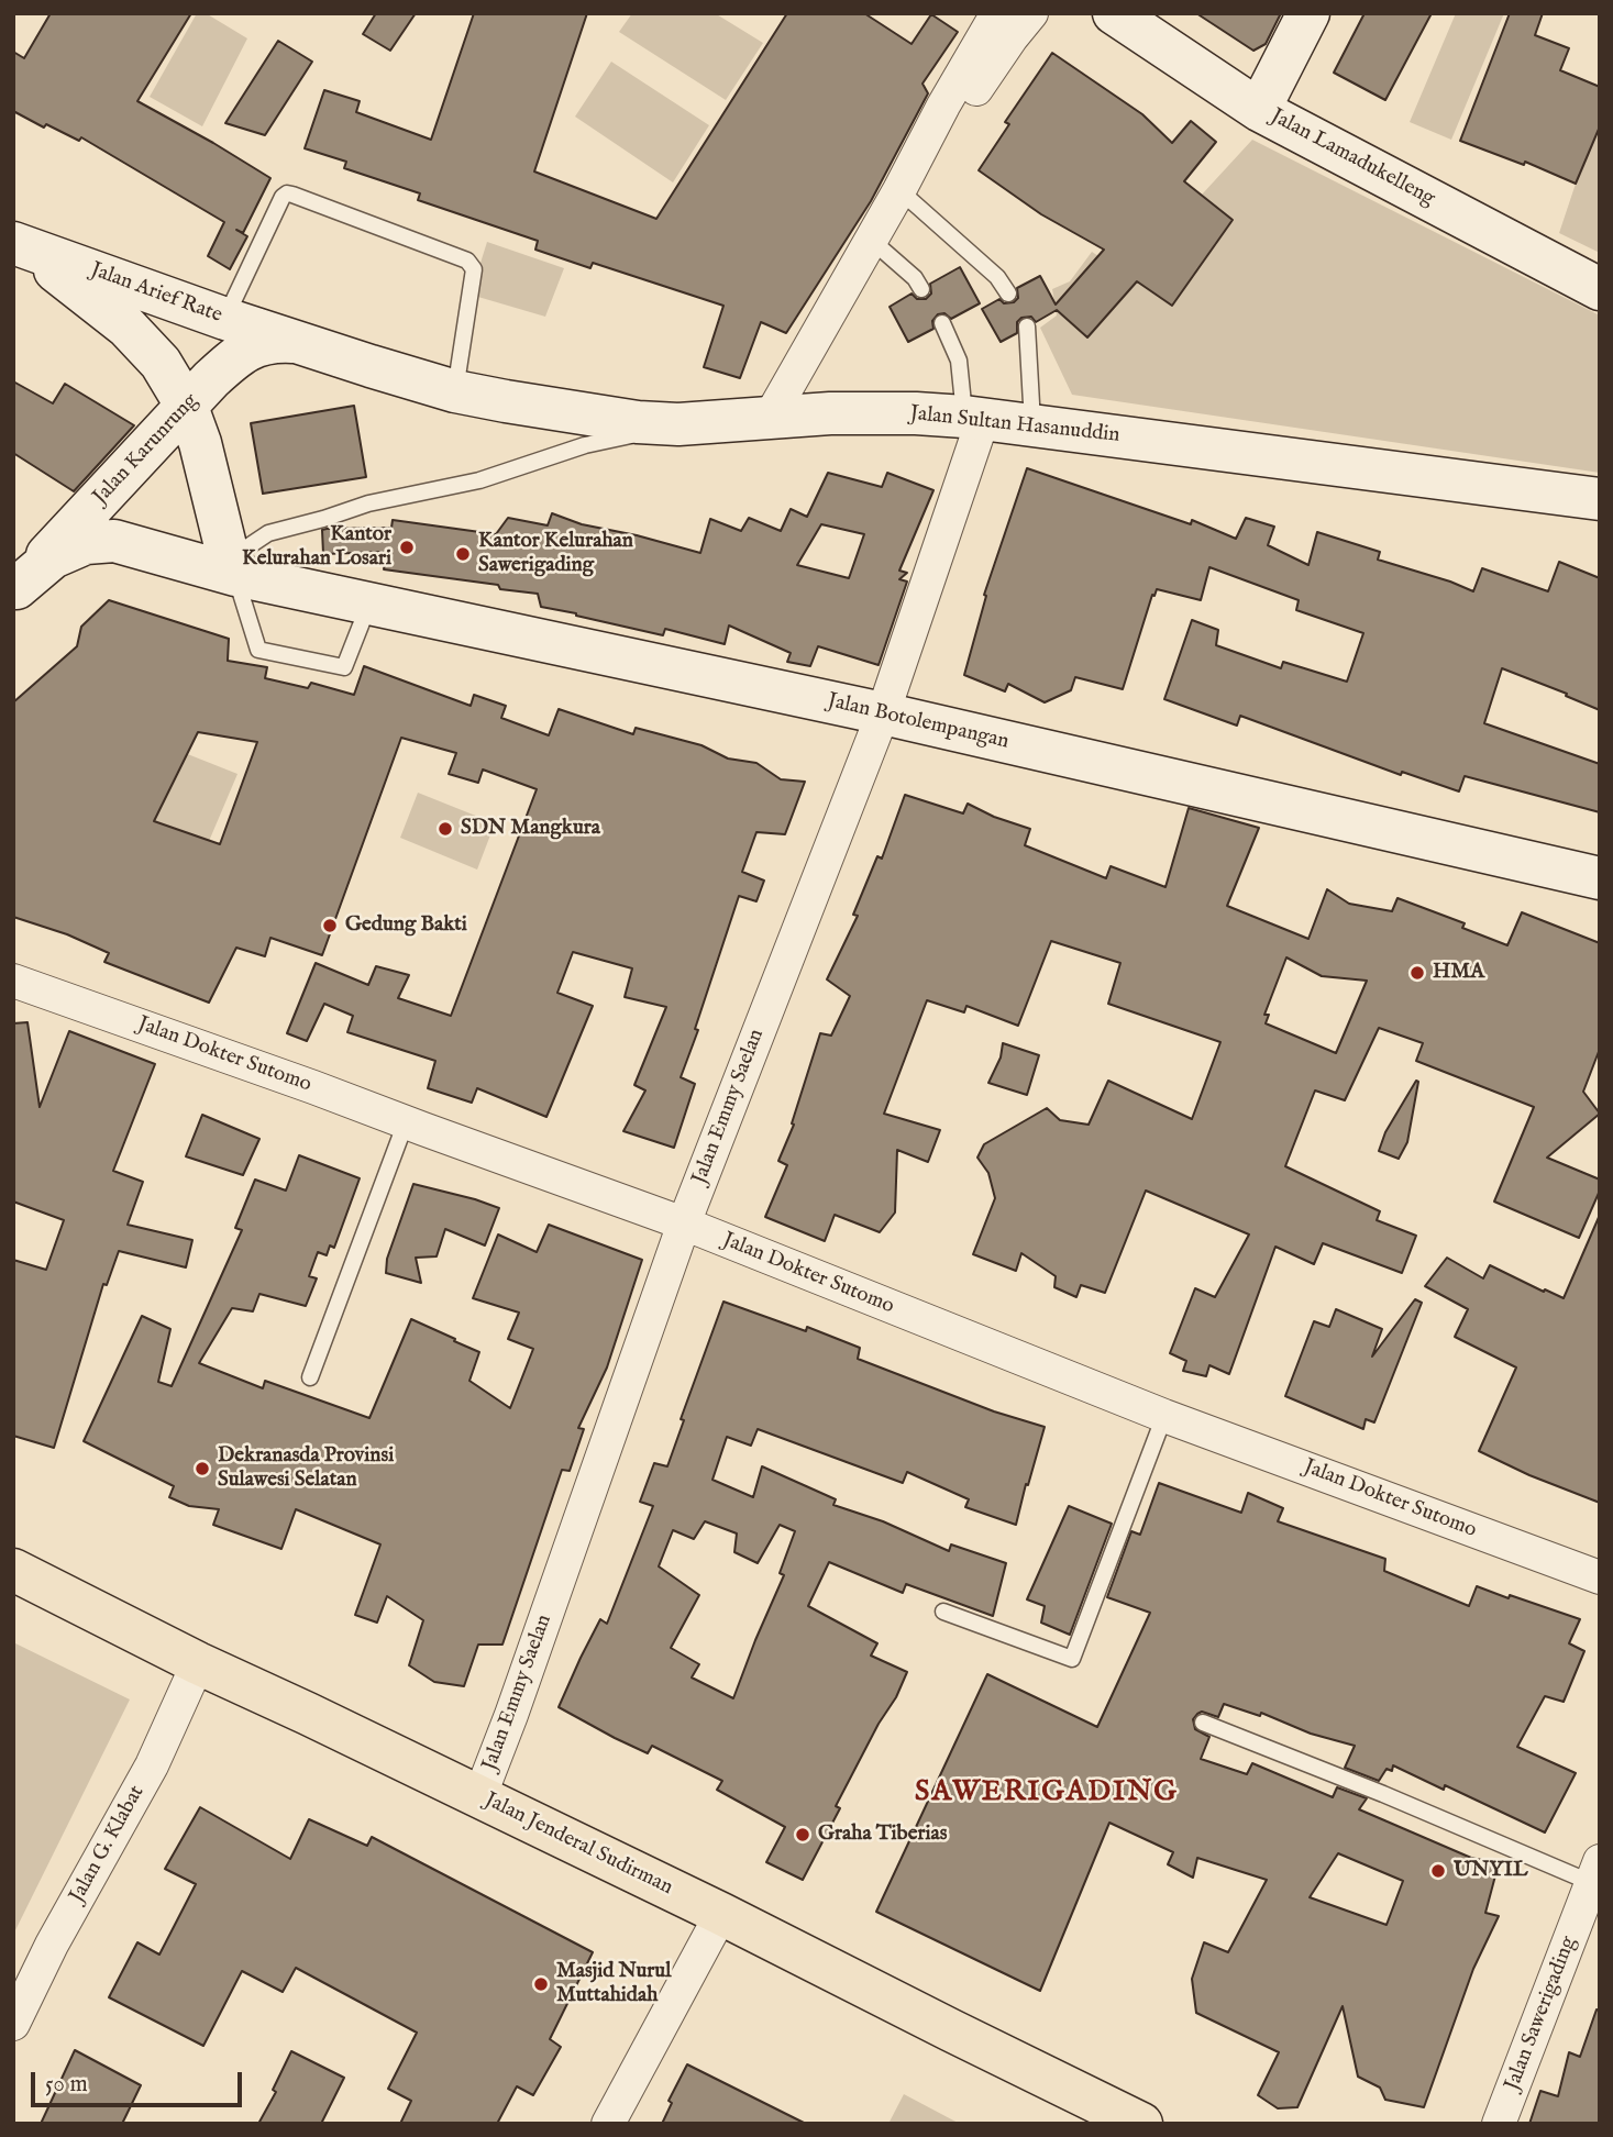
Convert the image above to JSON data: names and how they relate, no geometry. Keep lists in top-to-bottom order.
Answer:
{
  "streets": {
    "main road": ["Jalan Jenderal Sudirman"],
    "street": [
      "Jalan Lamadukelleng",
      "Jalan Arief Rate",
      "Jalan Sultan Hasanuddin",
      "Jalan Karunrung",
      "Jalan Botolempangan",
      "Jalan Dokter Sutomo",
      "Jalan Emmy Saelan",
      "Jalan G. Klabat",
      "Jalan Sawerigading"
    ]
  },
  "crossings": [
    ["Jalan Arief Rate", "Jalan Sultan Hasanuddin"],
    ["Jalan Arief Rate", "Jalan Karunrung"],
    ["Jalan Sultan Hasanuddin", "Jalan Karunrung"],
    ["Jalan Sultan Hasanuddin", "Jalan Emmy Saelan"],
    ["Jalan Karunrung", "Jalan Botolempangan"],
    ["Jalan Botolempangan", "Jalan Emmy Saelan"],
    ["Jalan Dokter Sutomo", "Jalan Emmy Saelan"],
    ["Jalan Emmy Saelan", "Jalan Jenderal Sudirman"],
    ["Jalan G. Klabat", "Jalan Jenderal Sudirman"]
  ],
  "districts": ["SAWERIGADING"],
  "places": [
    "Kantor Kelurahan Losari",
    "Kantor Kelurahan Sawerigading",
    "SDN Mangkura",
    "Gedung Bakti",
    "HMA",
    "Dekranasda Provinsi Sulawesi Selatan",
    "Graha Tiberias",
    "UNYIL",
    "Masjid Nurul Muttahidah"
  ],
  "scale_bar": "50 m"
}
